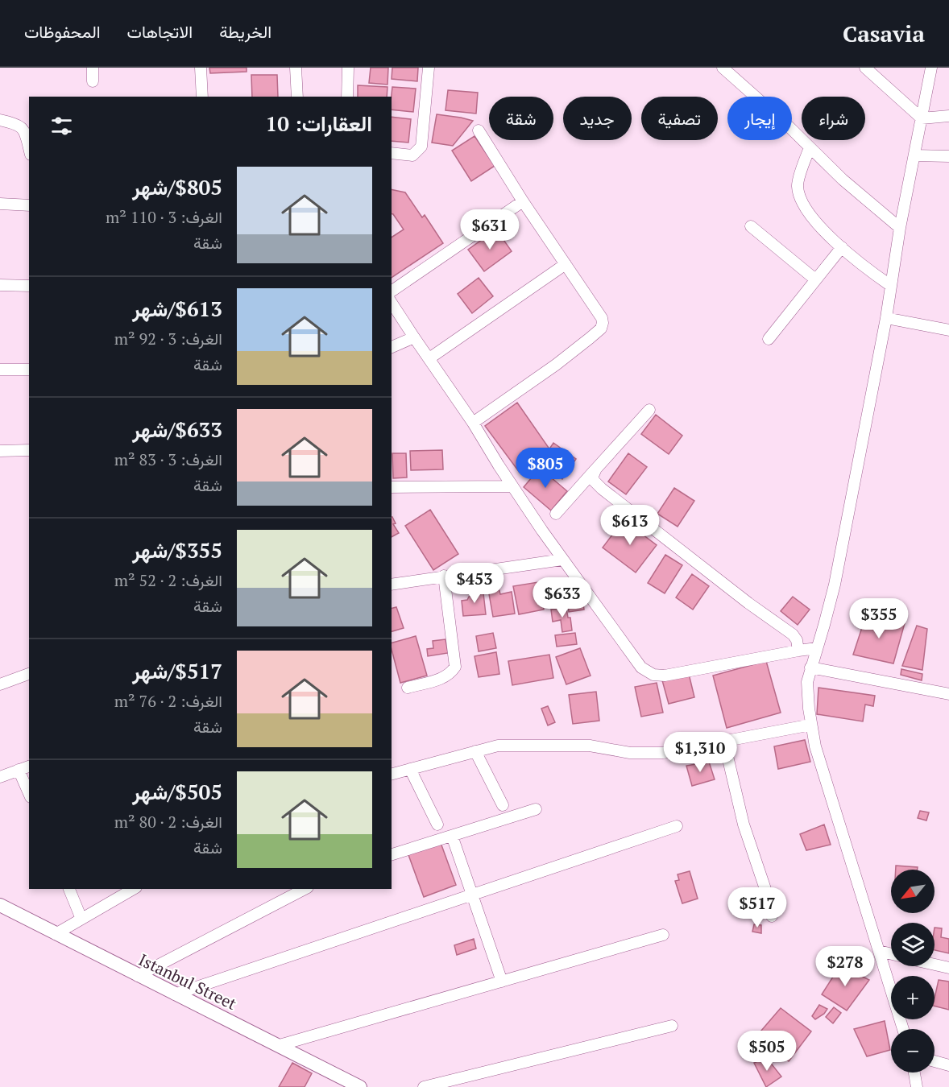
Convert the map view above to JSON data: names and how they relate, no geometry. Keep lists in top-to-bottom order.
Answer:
{
  "streets": {
    "street": ["Istanbul Street"]
  },
  "north": "bottom left",
  "page": {
    "header": "Casavia",
    "nav": ["الخريطة", "الاتجاهات", "المحفوظات"],
    "chip": [
      "شراء",
      "إيجار",
      "تصفية",
      "جديد",
      "شقة"
    ],
    "heading": "العقارات: 10",
    "list": [
      {
        "name": "$805/شهر",
        "note": "الغرف: 3 · 110 m² · شقة"
      },
      {
        "name": "$613/شهر",
        "note": "الغرف: 3 · 92 m² · شقة"
      },
      {
        "name": "$633/شهر",
        "note": "الغرف: 3 · 83 m² · شقة"
      },
      {
        "name": "$355/شهر",
        "note": "الغرف: 2 · 52 m² · شقة"
      },
      {
        "name": "$517/شهر",
        "note": "الغرف: 2 · 76 m² · شقة"
      },
      {
        "name": "$505/شهر",
        "note": "الغرف: 2 · 80 m² · شقة"
      }
    ],
    "price": [
      "$631",
      "$805",
      "$613",
      "$453",
      "$633",
      "$355",
      "$1,310",
      "$517",
      "$278",
      "$505"
    ],
    "map_buttons": ["+", "−"]
  }
}
